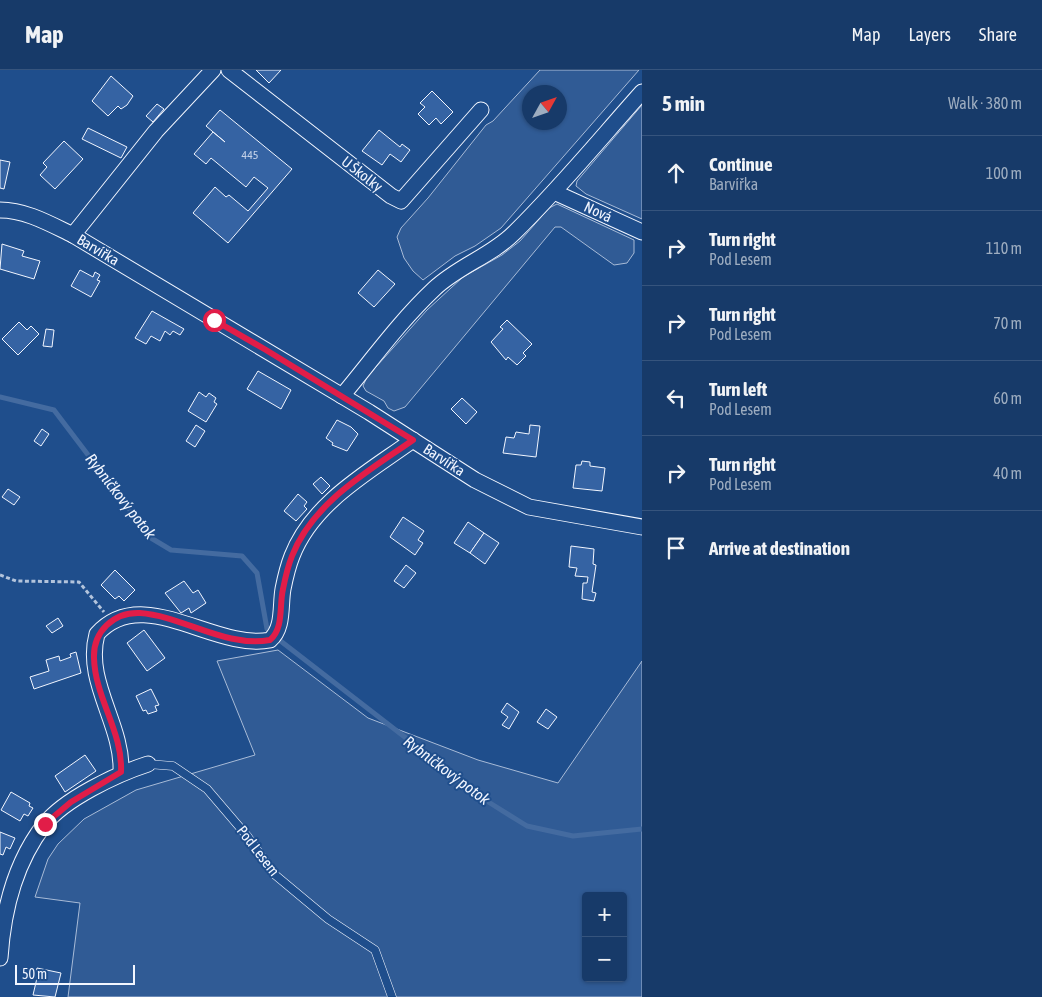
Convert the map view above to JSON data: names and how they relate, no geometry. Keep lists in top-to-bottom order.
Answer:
{
  "streets": {
    "street": [
      "U Školky",
      "Nová",
      "Barvířka",
      "Pod Lesem"
    ]
  },
  "water": ["Rybníčkový potok"],
  "house_numbers": ["445"],
  "scale_bar": "50 m",
  "north": "top right",
  "page": {
    "header": "Map",
    "nav": ["Map", "Layers", "Share"],
    "heading": ["5 min", "Walk · 380 m"],
    "list": [
      ["Continue", "Barvířka", "100 m"],
      ["Turn right", "Pod Lesem", "110 m"],
      ["Turn right", "Pod Lesem", "70 m"],
      ["Turn left", "Pod Lesem", "60 m"],
      ["Turn right", "Pod Lesem", "40 m"],
      "Arrive at destination"
    ],
    "map_buttons": ["+", "−"],
    "scale": "50 m"
  }
}
